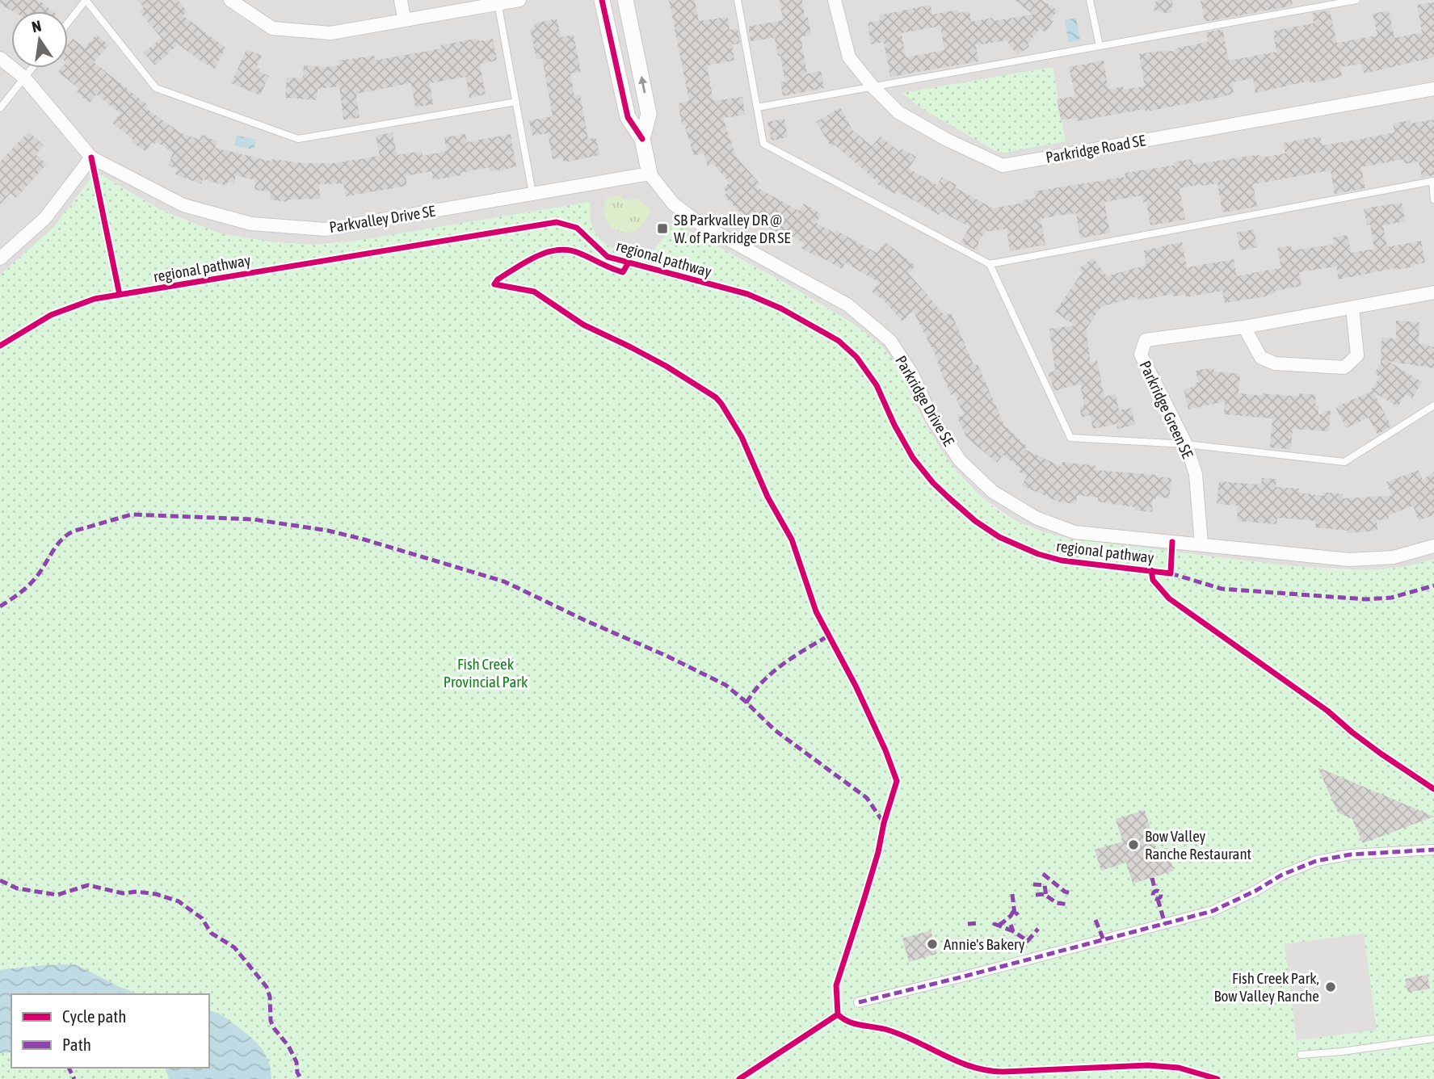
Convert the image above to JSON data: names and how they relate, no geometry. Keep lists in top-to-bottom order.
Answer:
{
  "streets": {
    "street": [
      "Parkridge Road SE",
      "Parkvalley Drive SE",
      "Parkridge Drive SE",
      "Parkridge Green SE"
    ],
    "cycle path": ["regional pathway"]
  },
  "crossings": [
    ["Parkvalley Drive SE", "Parkridge Drive SE"],
    ["Parkridge Drive SE", "Parkridge Green SE"]
  ],
  "parks": ["Fish Creek Provincial Park"],
  "places": {
    "transit": ["SB Parkvalley DR @ W. of Parkridge DR SE"],
    "other": ["Bow Valley Ranche Restaurant", "Annie's Bakery", "Fish Creek Park, Bow Valley Ranche"]
  },
  "legend": ["Cycle path", "Path"],
  "north": "top"
}
